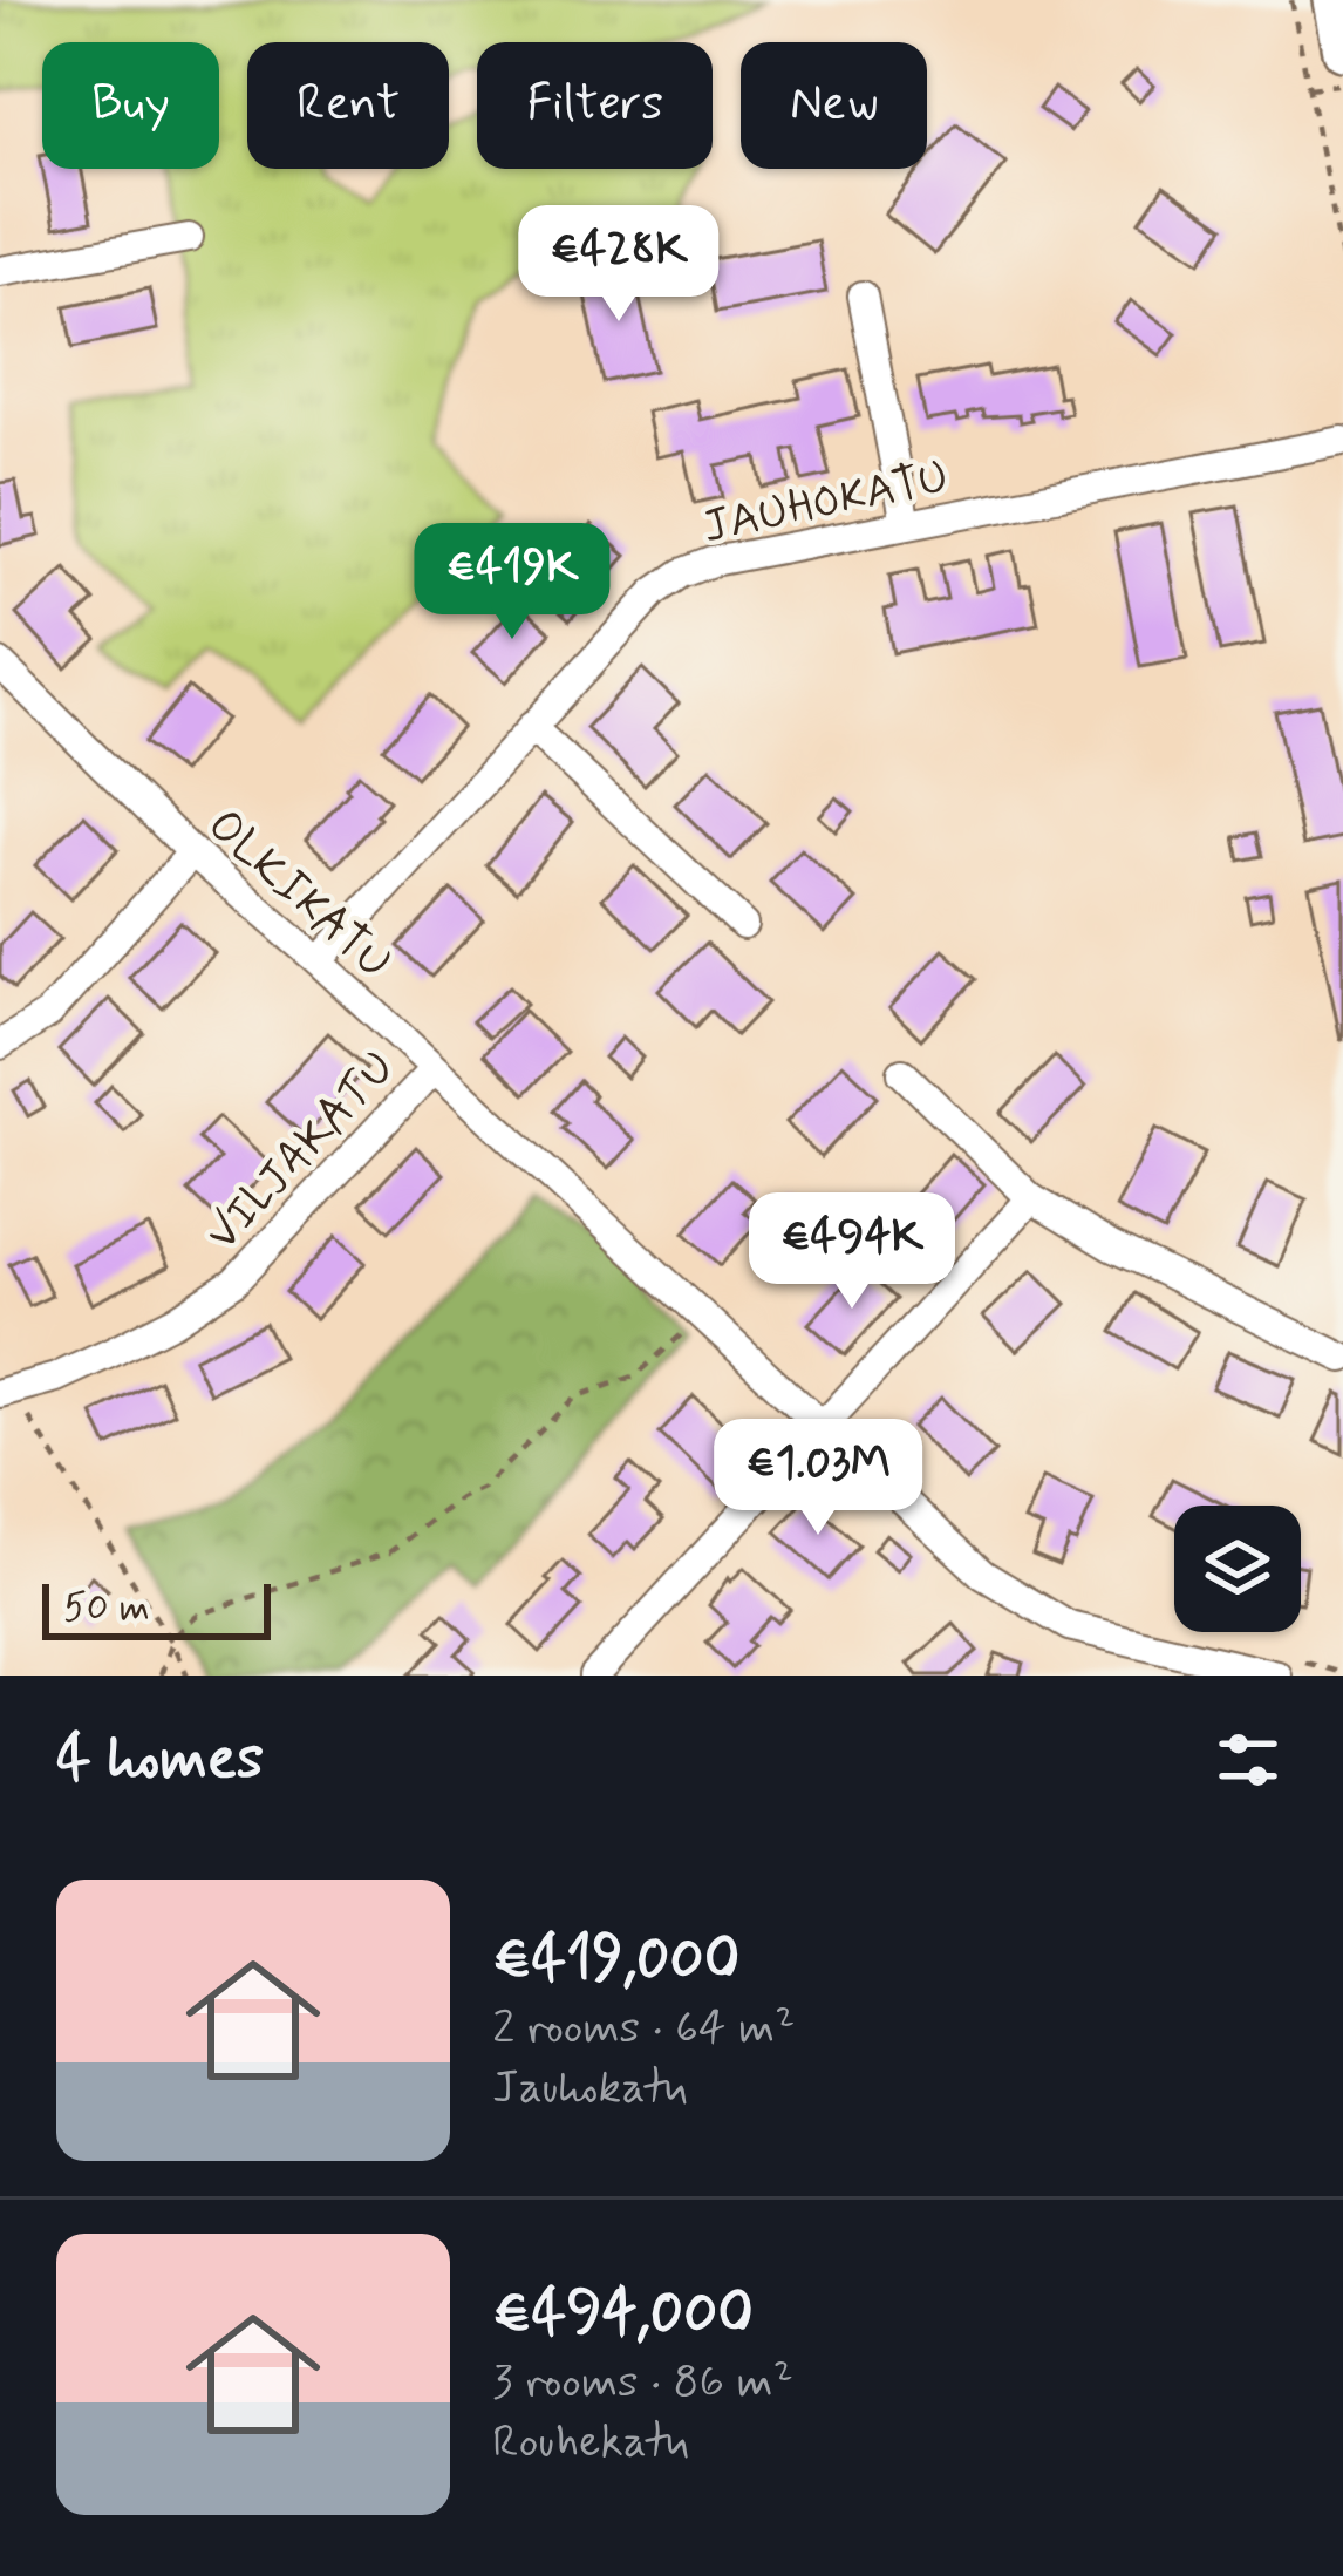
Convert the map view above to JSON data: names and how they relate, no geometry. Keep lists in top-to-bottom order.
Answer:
{
  "streets": {
    "street": ["JAUHOKATU", "OLKIKATU", "VILJAKATU"]
  },
  "crossings": [
    ["JAUHOKATU", "OLKIKATU"],
    ["OLKIKATU", "VILJAKATU"]
  ],
  "scale_bar": "50 m",
  "page": {
    "chip": [
      "Buy",
      "Rent",
      "Filters",
      "New"
    ],
    "price": [
      "€428K",
      "€419K",
      "€494K",
      "€1.03M"
    ],
    "scale": "50 m",
    "heading": "4 homes",
    "list": [
      {
        "name": "€419,000",
        "note": "2 rooms · 64 m² · Jauhokatu"
      },
      {
        "name": "€494,000",
        "note": "3 rooms · 86 m² · Rouhekatu"
      }
    ]
  }
}
